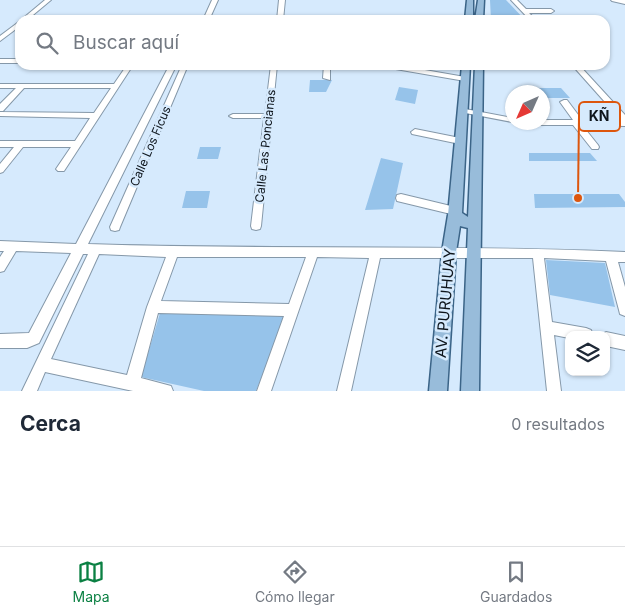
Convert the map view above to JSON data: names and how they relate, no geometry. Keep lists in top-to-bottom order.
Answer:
{
  "streets": {
    "main road": ["AV. PURUHUAY"],
    "street": ["Calle Los Ficus", "Calle Las Poncianas"]
  },
  "places": ["KÑ"],
  "north": "bottom left",
  "page": {
    "search": "Buscar aquí",
    "heading": ["Cerca", "0 resultados"],
    "nav": ["Mapa", "Cómo llegar", "Guardados"]
  }
}
